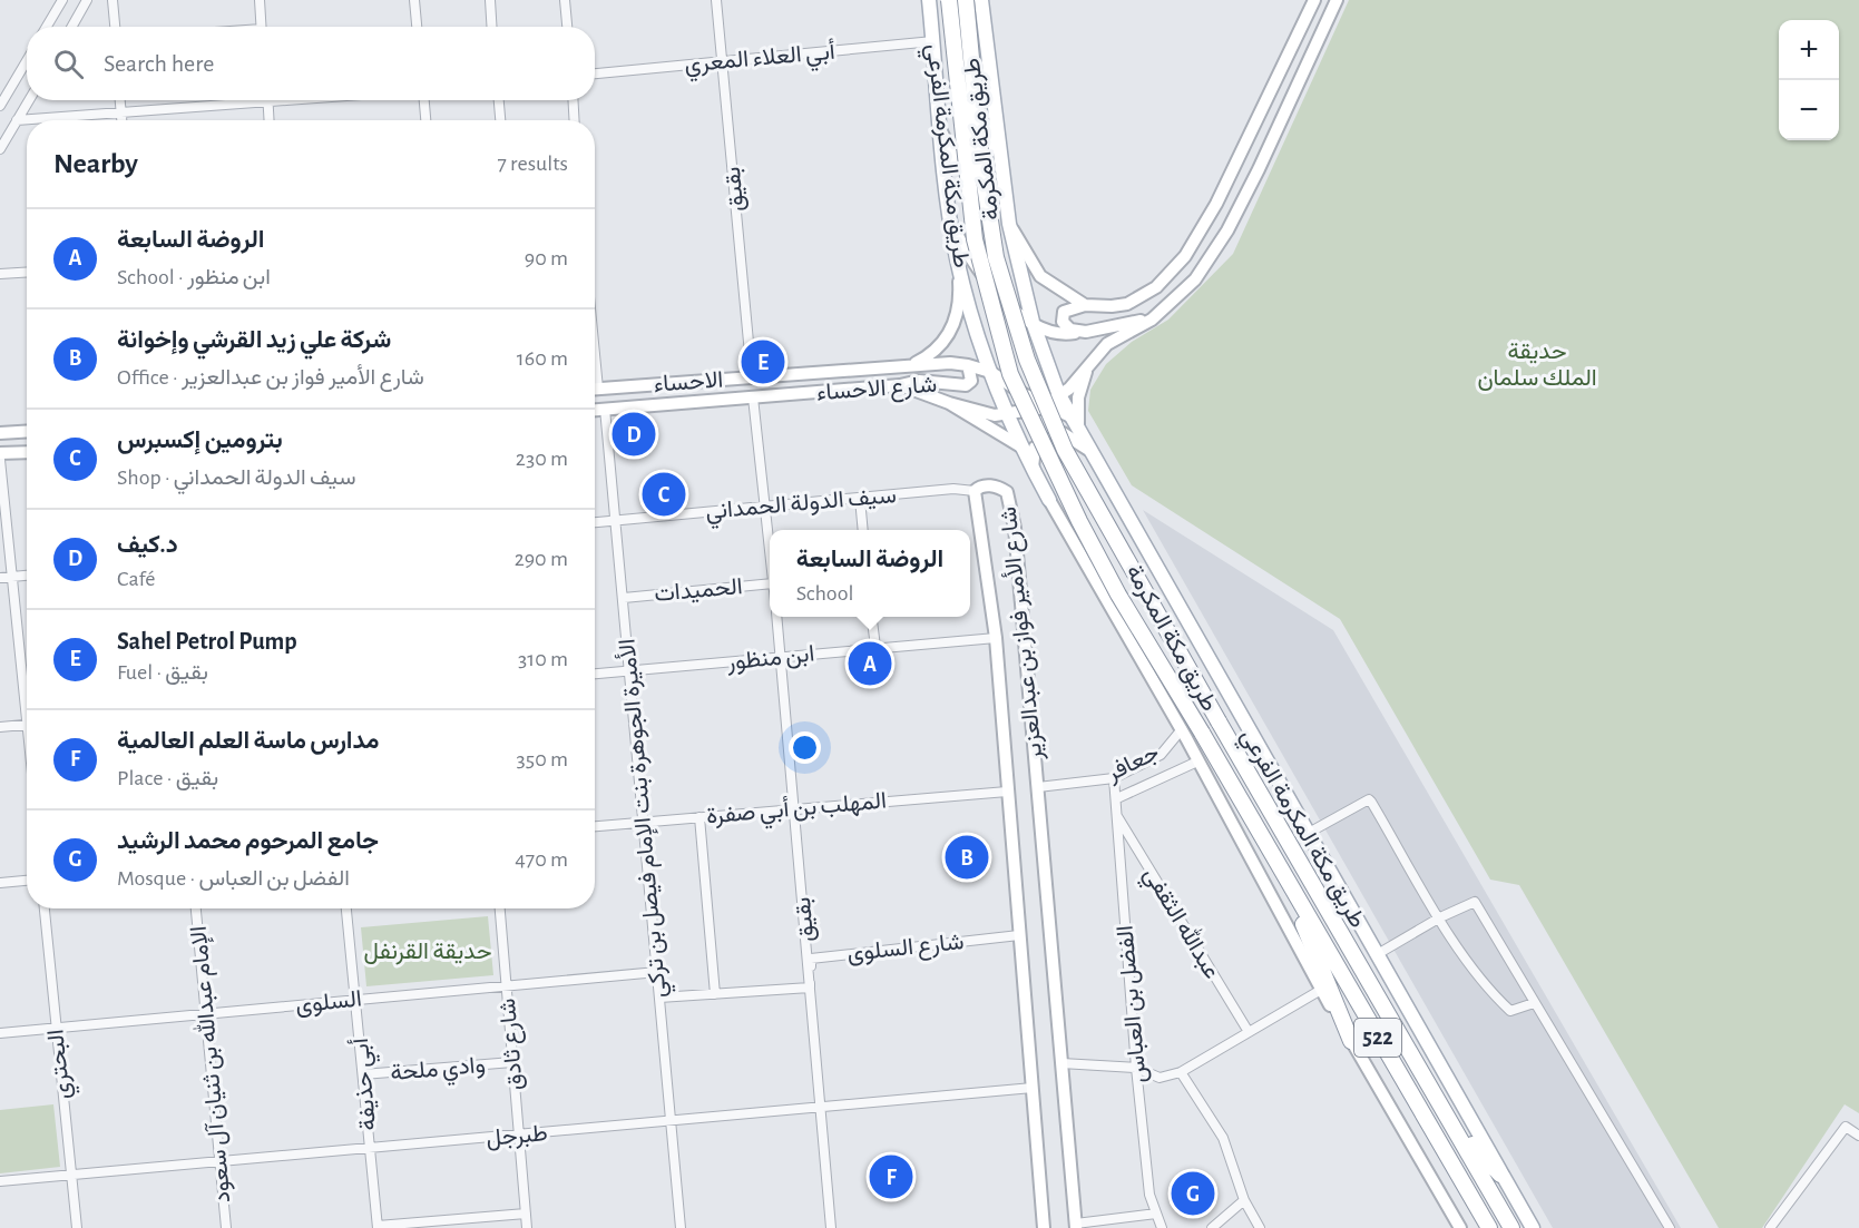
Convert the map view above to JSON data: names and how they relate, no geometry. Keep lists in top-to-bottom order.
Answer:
{
  "streets": {
    "highway": ["طريق مكة المكرمة", "522"],
    "main road": [
      "طريق مكة المكرمة الفرعي",
      "الاحساء",
      "شارع الاحساء",
      "شارع الأمير فواز بن عبدالعزير"
    ],
    "street": [
      "أبي العلاء المعري",
      "بقيق",
      "سيف الدولة الحمداني",
      "الحميدات",
      "ابن منظور",
      "جعافر",
      "المهلب بن أبي صفرة",
      "الأميرة الجوهرة بنت الإمام فيصل بن تركي",
      "عبدالله الثقفي",
      "شارع السلوى",
      "السلوى",
      "الفضل بن العباس",
      "شارع ثادق",
      "البحتري",
      "الإمام عبدالله بن ثنيان آل سعود",
      "وادي ملحة",
      "أبي حذيفة",
      "طبرجل"
    ]
  },
  "crossings": [
    ["أبي العلاء المعري", "طريق مكة المكرمة الفرعي"],
    ["أبي العلاء المعري", "بقيق"],
    ["طريق مكة المكرمة الفرعي", "جعافر"],
    ["بقيق", "الاحساء"],
    ["بقيق", "ابن منظور"],
    ["بقيق", "المهلب بن أبي صفرة"],
    ["بقيق", "شارع السلوى"],
    ["بقيق", "طبرجل"],
    ["الاحساء", "شارع الاحساء"],
    ["شارع الاحساء", "الأميرة الجوهرة بنت الإمام فيصل بن تركي"],
    ["سيف الدولة الحمداني", "شارع الأمير فواز بن عبدالعزير"],
    ["سيف الدولة الحمداني", "الأميرة الجوهرة بنت الإمام فيصل بن تركي"],
    ["الحميدات", "الأميرة الجوهرة بنت الإمام فيصل بن تركي"],
    ["شارع الأمير فواز بن عبدالعزير", "ابن منظور"],
    ["شارع الأمير فواز بن عبدالعزير", "جعافر"],
    ["شارع الأمير فواز بن عبدالعزير", "المهلب بن أبي صفرة"],
    ["شارع الأمير فواز بن عبدالعزير", "شارع السلوى"],
    ["شارع الأمير فواز بن عبدالعزير", "طبرجل"],
    ["ابن منظور", "الأميرة الجوهرة بنت الإمام فيصل بن تركي"],
    ["جعافر", "الفضل بن العباس"],
    ["المهلب بن أبي صفرة", "الأميرة الجوهرة بنت الإمام فيصل بن تركي"],
    ["الأميرة الجوهرة بنت الإمام فيصل بن تركي", "السلوى"],
    ["الأميرة الجوهرة بنت الإمام فيصل بن تركي", "طبرجل"],
    ["عبدالله الثقفي", "الفضل بن العباس"],
    ["السلوى", "شارع ثادق"],
    ["السلوى", "البحتري"],
    ["السلوى", "الإمام عبدالله بن ثنيان آل سعود"],
    ["السلوى", "أبي حذيفة"],
    ["شارع ثادق", "وادي ملحة"],
    ["شارع ثادق", "طبرجل"],
    ["البحتري", "طبرجل"],
    ["الإمام عبدالله بن ثنيان آل سعود", "طبرجل"],
    ["وادي ملحة", "أبي حذيفة"],
    ["أبي حذيفة", "طبرجل"]
  ],
  "parks": ["حديقة الملك سلمان", "حديقة القرنفل"],
  "page": {
    "map_buttons": ["+", "−"],
    "search": "Search here",
    "heading": ["Nearby", "7 results"],
    "list": [
      {
        "mark": "A",
        "name": "الروضة السابعة",
        "note": "School · ابن منظور",
        "value": "90 m"
      },
      {
        "mark": "B",
        "name": "شركة علي زيد القرشي وإخوانة",
        "note": "Office · شارع الأمير فواز بن عبدالعزير",
        "value": "160 m"
      },
      {
        "mark": "C",
        "name": "بترومين إكسبرس",
        "note": "Shop · سيف الدولة الحمداني",
        "value": "230 m"
      },
      {
        "mark": "D",
        "name": "د.كيف",
        "note": "Café",
        "value": "290 m"
      },
      {
        "mark": "E",
        "name": "Sahel Petrol Pump",
        "note": "Fuel · بقيق",
        "value": "310 m"
      },
      {
        "mark": "F",
        "name": "مدارس ماسة العلم العالمية",
        "note": "Place · بقيق",
        "value": "350 m"
      },
      {
        "mark": "G",
        "name": "جامع المرحوم محمد الرشيد",
        "note": "Mosque · الفضل بن العباس",
        "value": "470 m"
      }
    ],
    "pins": [
      "E",
      "D",
      "C",
      "A",
      "B",
      "F",
      "G"
    ],
    "popup": ["الروضة السابعة", "School"]
  }
}
